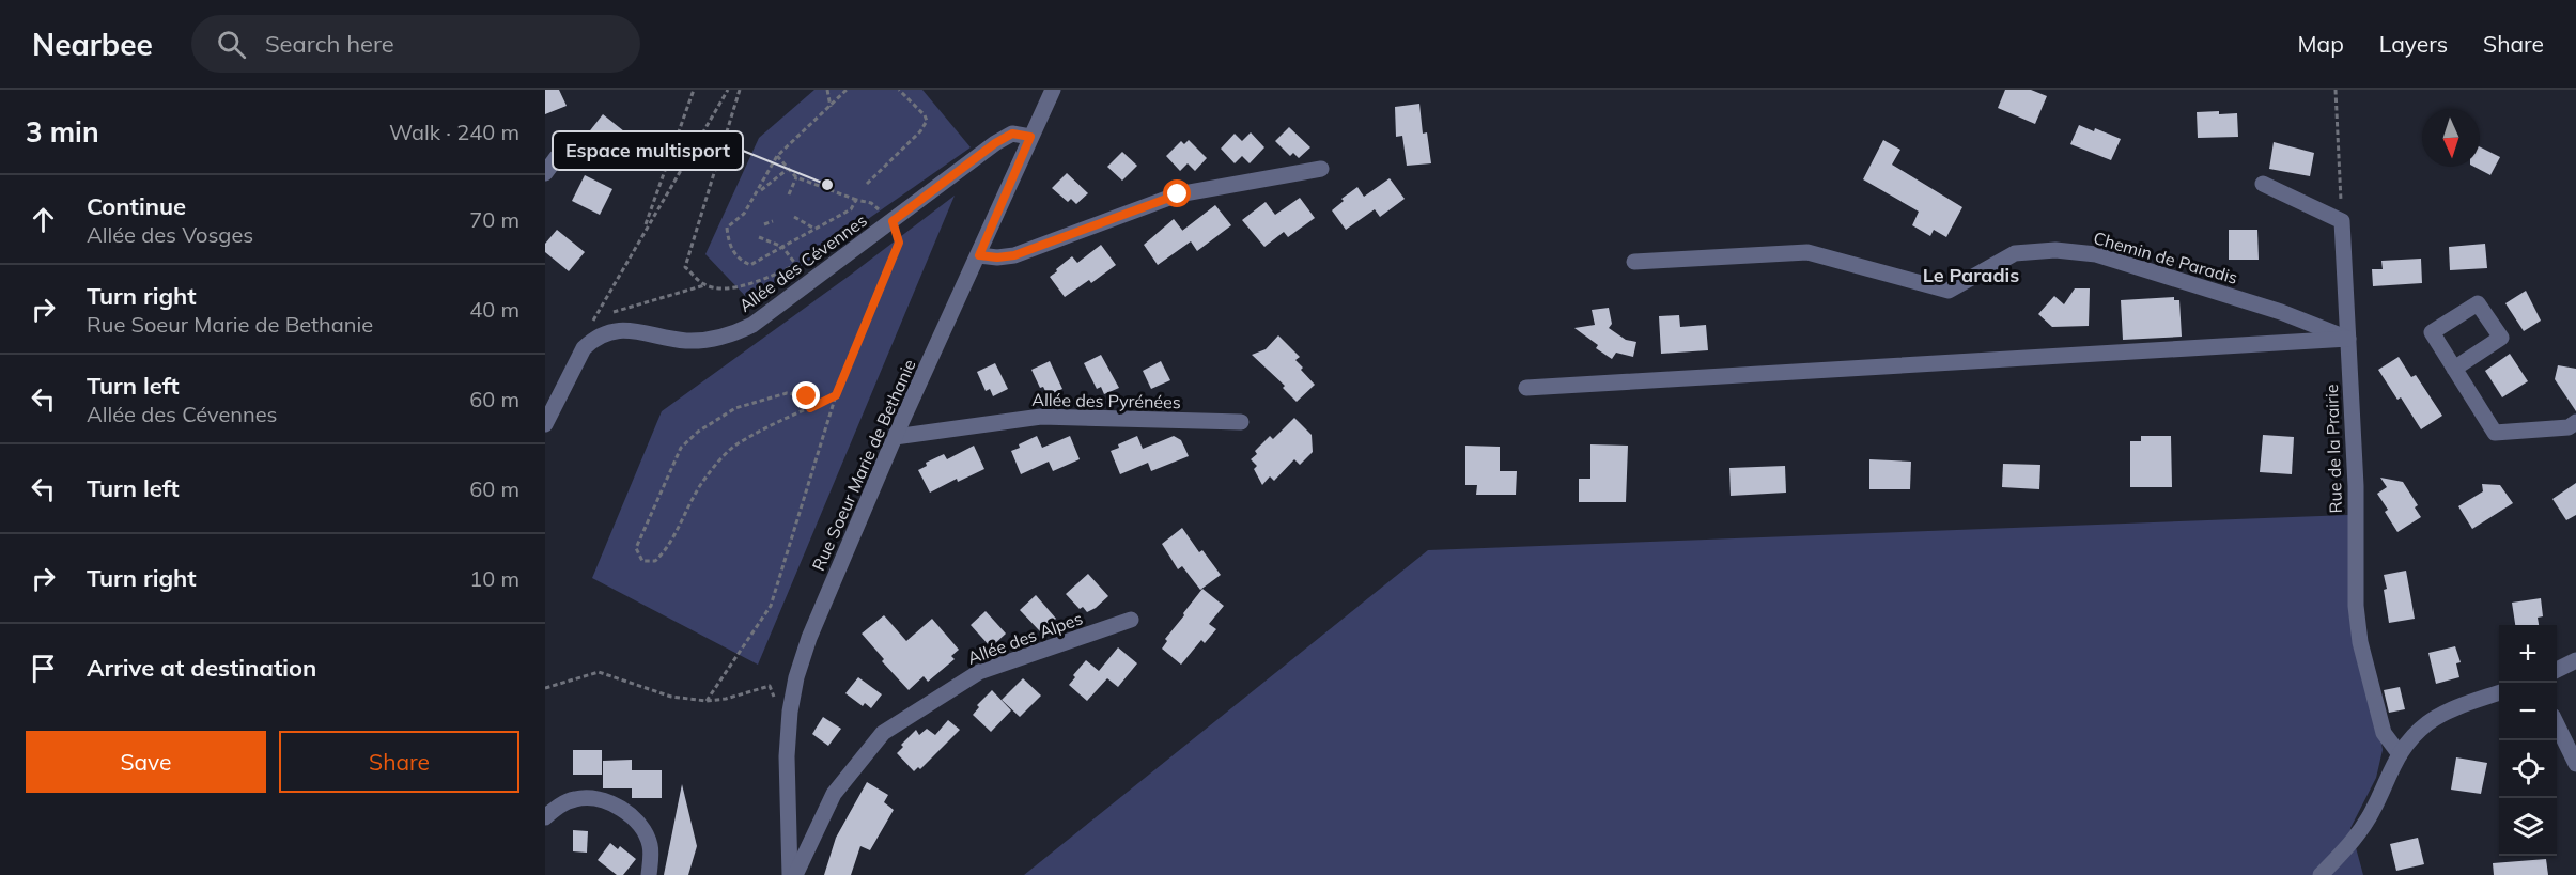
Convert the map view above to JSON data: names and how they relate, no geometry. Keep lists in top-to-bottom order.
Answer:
{
  "streets": {
    "street": [
      "Chemin de Paradis",
      "Allée des Cévennes",
      "Allée des Pyrénées",
      "Rue de la Prairie",
      "Rue Soeur Marie de Bethanie",
      "Allée des Alpes"
    ]
  },
  "crossings": [
    ["Chemin de Paradis", "Rue de la Prairie"],
    ["Allée des Cévennes", "Rue Soeur Marie de Bethanie"],
    ["Allée des Pyrénées", "Rue Soeur Marie de Bethanie"]
  ],
  "districts": ["Le Paradis"],
  "places": ["Espace multisport"],
  "north": "bottom",
  "page": {
    "header": "Nearbee",
    "search": "Search here",
    "nav": ["Map", "Layers", "Share"],
    "heading": ["3 min", "Walk · 240 m"],
    "list": [
      ["Continue", "Allée des Vosges", "70 m"],
      ["Turn right", "Rue Soeur Marie de Bethanie", "40 m"],
      ["Turn left", "Allée des Cévennes", "60 m"],
      ["Turn left", "60 m"],
      ["Turn right", "10 m"],
      "Arrive at destination"
    ],
    "map_buttons": ["+", "−"],
    "buttons": ["Save", "Share"]
  }
}
